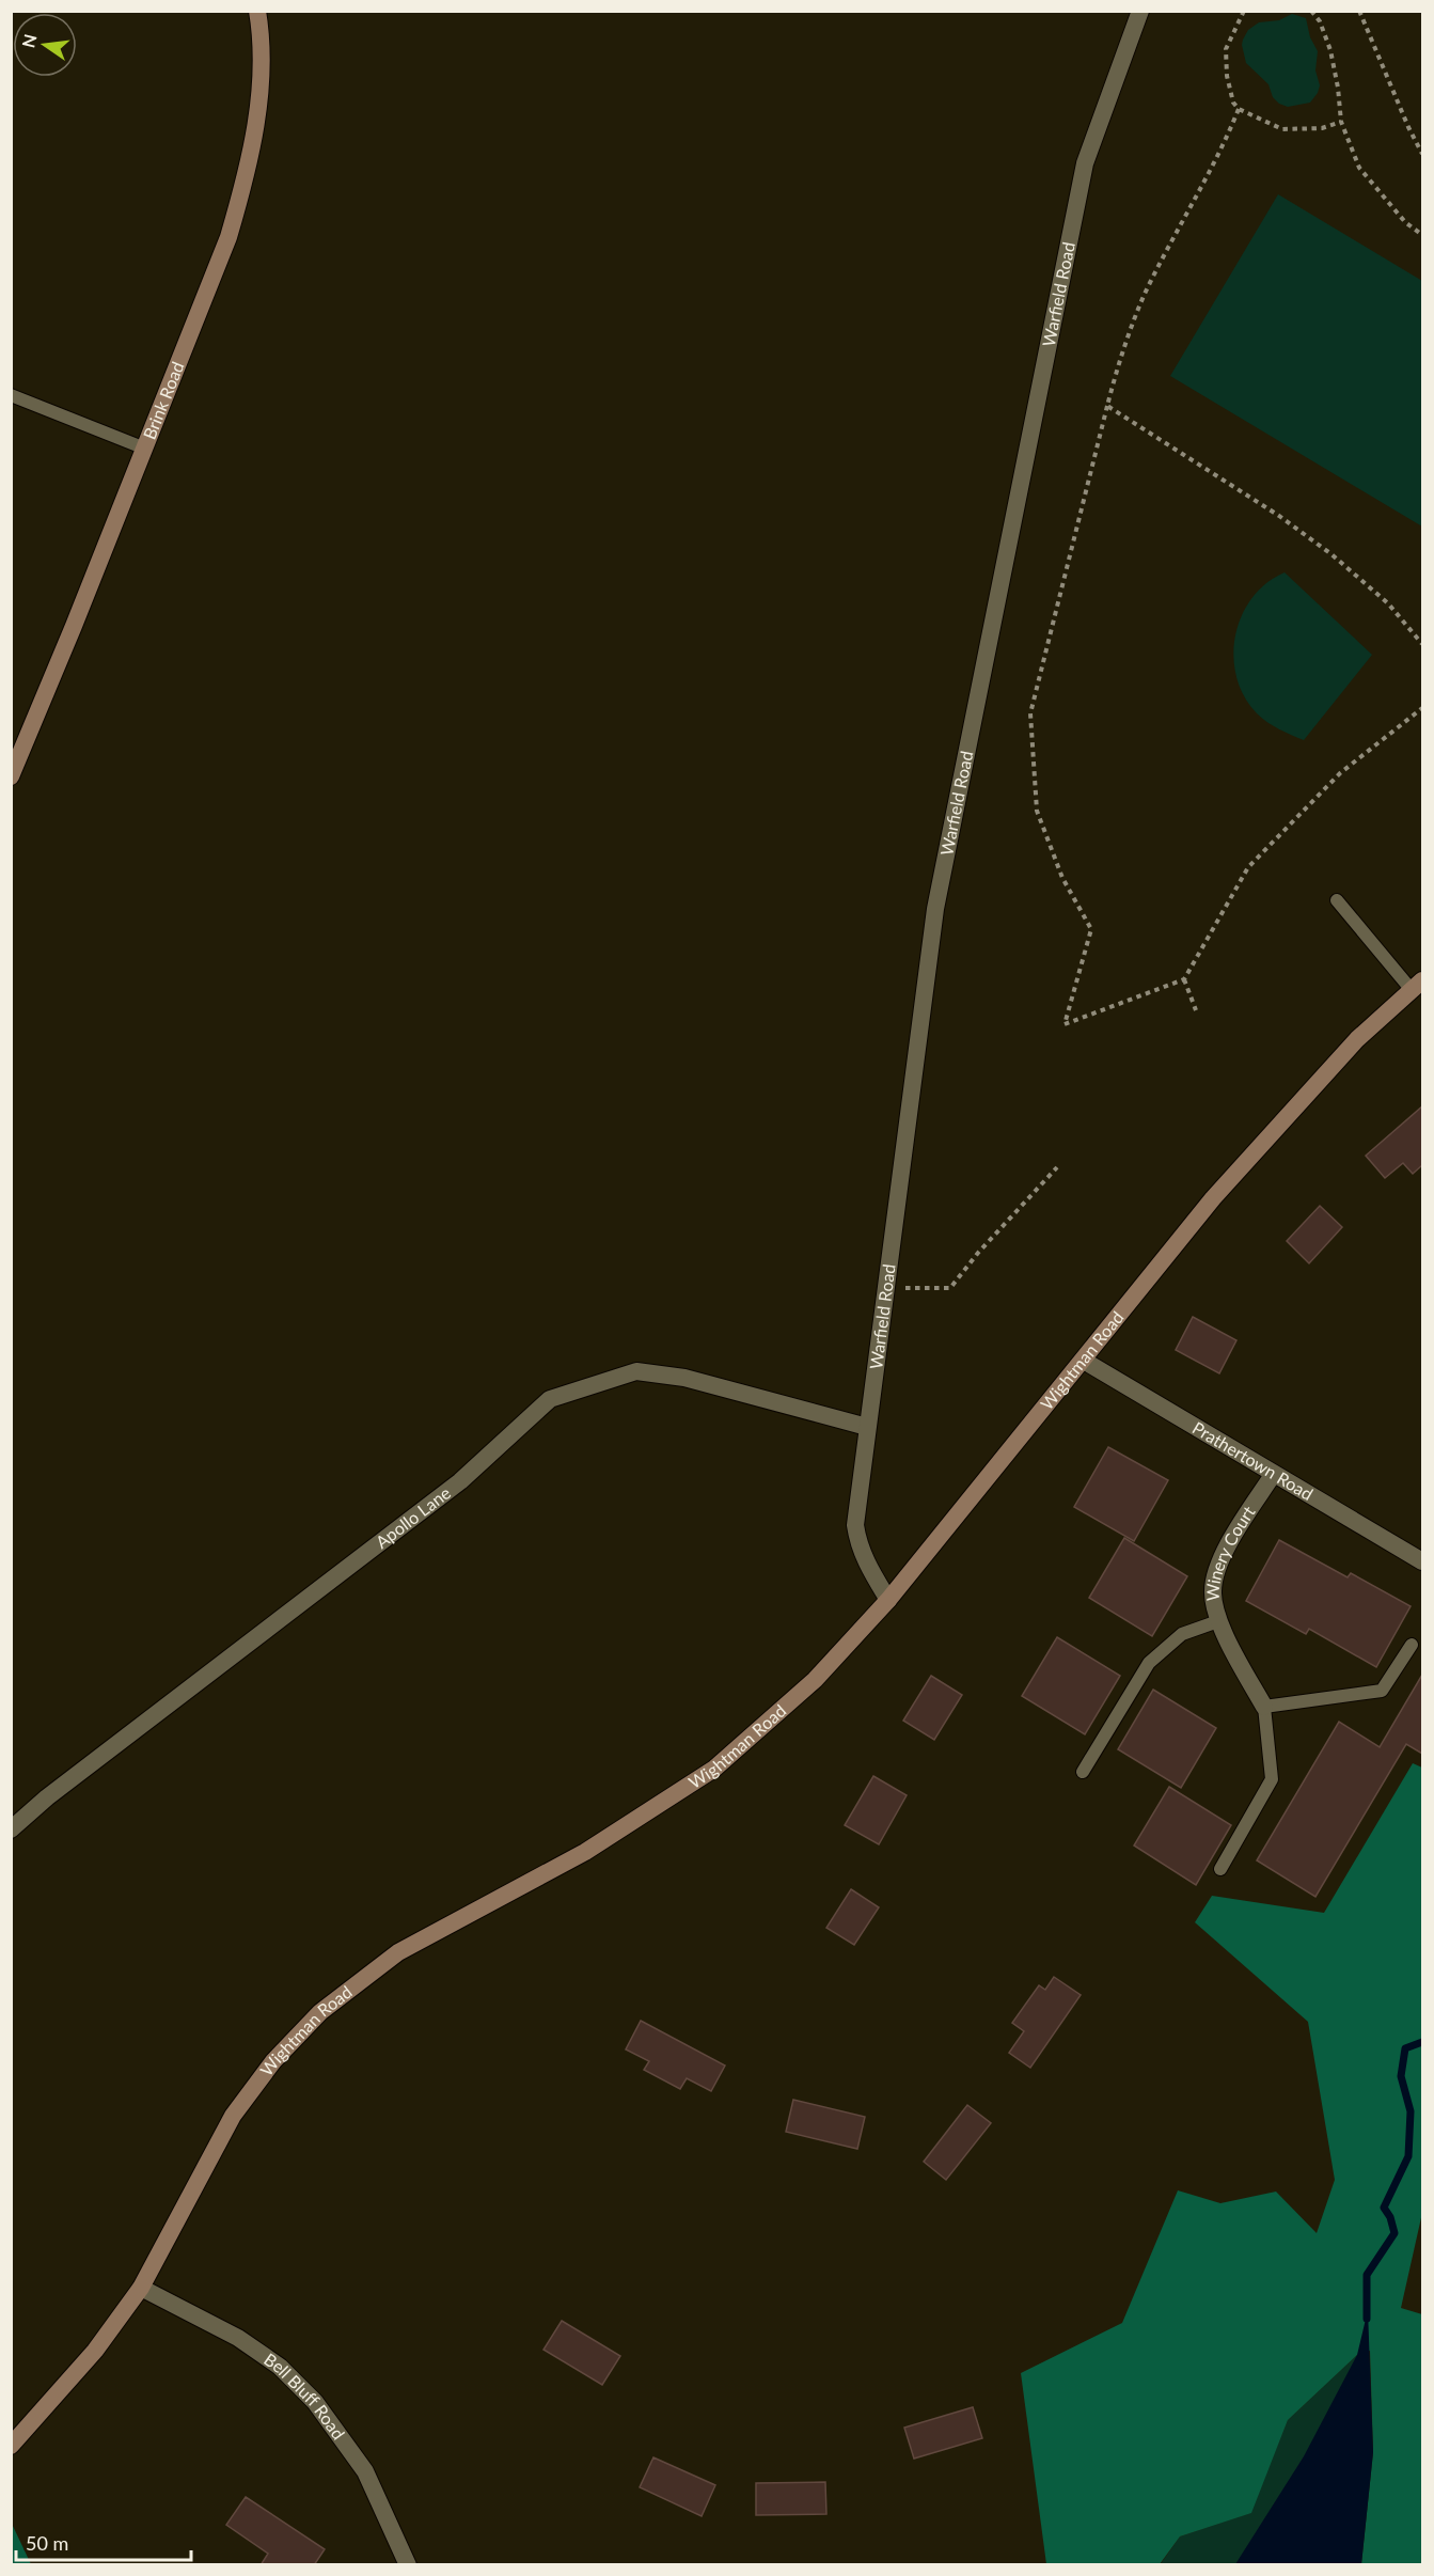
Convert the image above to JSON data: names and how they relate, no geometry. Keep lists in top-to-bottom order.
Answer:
{
  "streets": {
    "main road": ["Brink Road", "Wightman Road"],
    "street": [
      "Warfield Road",
      "Prathertown Road",
      "Apollo Lane",
      "Winery Court",
      "Bell Bluff Road"
    ]
  },
  "crossings": [
    ["Warfield Road", "Wightman Road"],
    ["Warfield Road", "Apollo Lane"],
    ["Wightman Road", "Prathertown Road"],
    ["Wightman Road", "Bell Bluff Road"],
    ["Prathertown Road", "Winery Court"]
  ],
  "scale_bar": "50 m",
  "north": "left"
}
